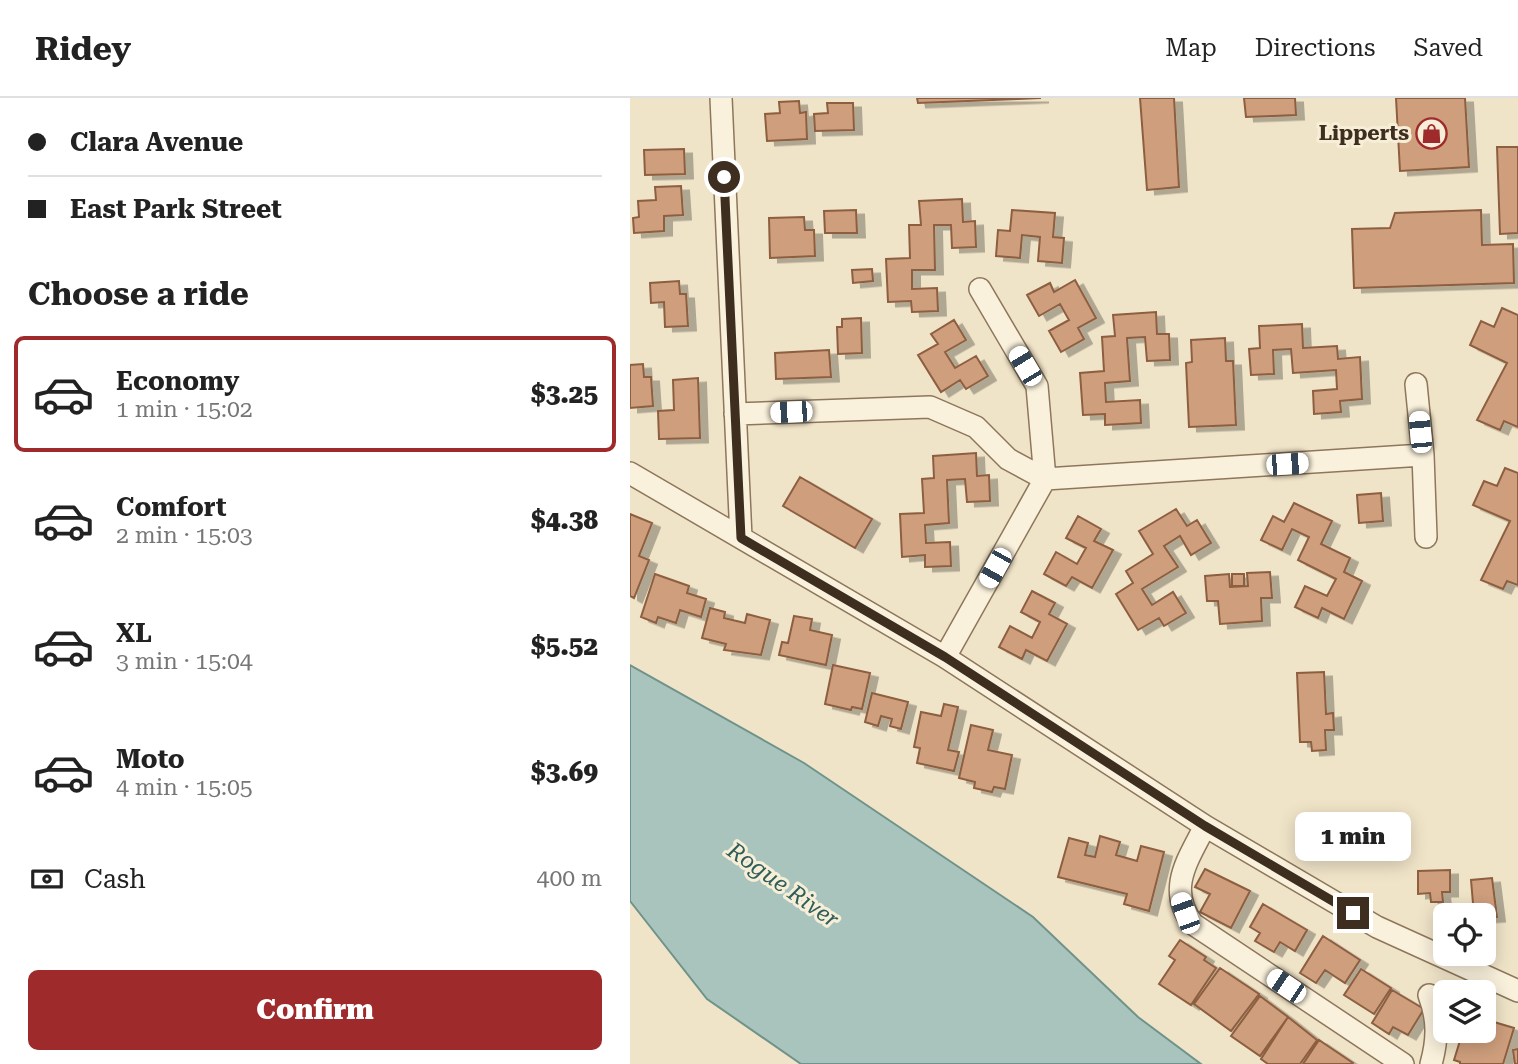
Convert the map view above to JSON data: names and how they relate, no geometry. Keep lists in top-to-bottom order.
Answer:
{
  "water": ["Rogue River"],
  "places": {
    "shop": ["Lipperts"]
  },
  "page": {
    "header": "Ridey",
    "nav": ["Map", "Directions", "Saved"],
    "banner": ["Clara Avenue", "East Park Street"],
    "heading": "Choose a ride",
    "list": [
      {
        "name": "Economy",
        "note": "1 min · 15:02",
        "value": "$3.25"
      },
      {
        "name": "Comfort",
        "note": "2 min · 15:03",
        "value": "$4.38"
      },
      {
        "name": "XL",
        "note": "3 min · 15:04",
        "value": "$5.52"
      },
      {
        "name": "Moto",
        "note": "4 min · 15:05",
        "value": "$3.69"
      }
    ],
    "bubble": "1 min",
    "pay": ["Cash", "400 m"],
    "buttons": "Confirm"
  }
}
